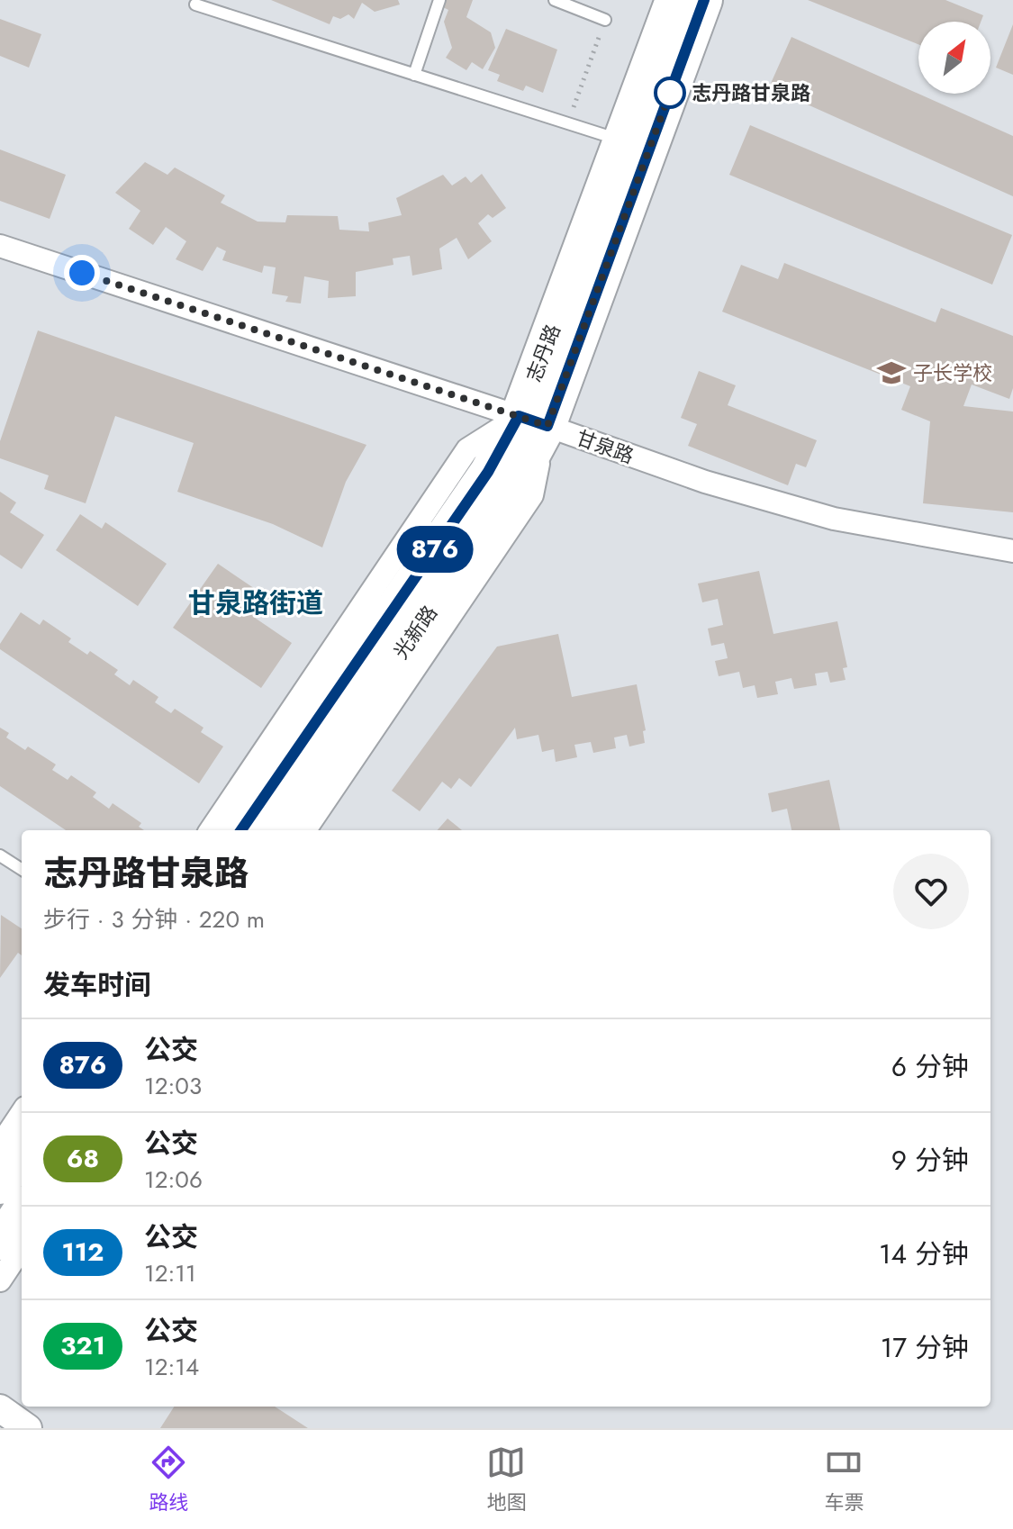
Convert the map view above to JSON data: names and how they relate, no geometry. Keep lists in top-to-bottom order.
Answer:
{
  "streets": {
    "main road": ["志丹路", "光新路"],
    "street": ["甘泉路"]
  },
  "crossings": [
    ["志丹路", "甘泉路"],
    ["志丹路", "光新路"],
    ["甘泉路", "光新路"]
  ],
  "districts": ["甘泉路街道"],
  "places": {
    "other": ["志丹路甘泉路"],
    "school or university": ["子长学校"]
  },
  "lines": ["bus line 876"],
  "north": "top right",
  "page": {
    "on_map": "876",
    "heading": [
      ["志丹路甘泉路", "步行 · 3 分钟 · 220 m"],
      "发车时间"
    ],
    "list": [
      {
        "mark": "876",
        "name": "公交",
        "note": "12:03",
        "value": "6 分钟"
      },
      {
        "mark": "68",
        "name": "公交",
        "note": "12:06",
        "value": "9 分钟"
      },
      {
        "mark": "112",
        "name": "公交",
        "note": "12:11",
        "value": "14 分钟"
      },
      {
        "mark": "321",
        "name": "公交",
        "note": "12:14",
        "value": "17 分钟"
      }
    ],
    "tabs": ["路线", "地图", "车票"]
  }
}
